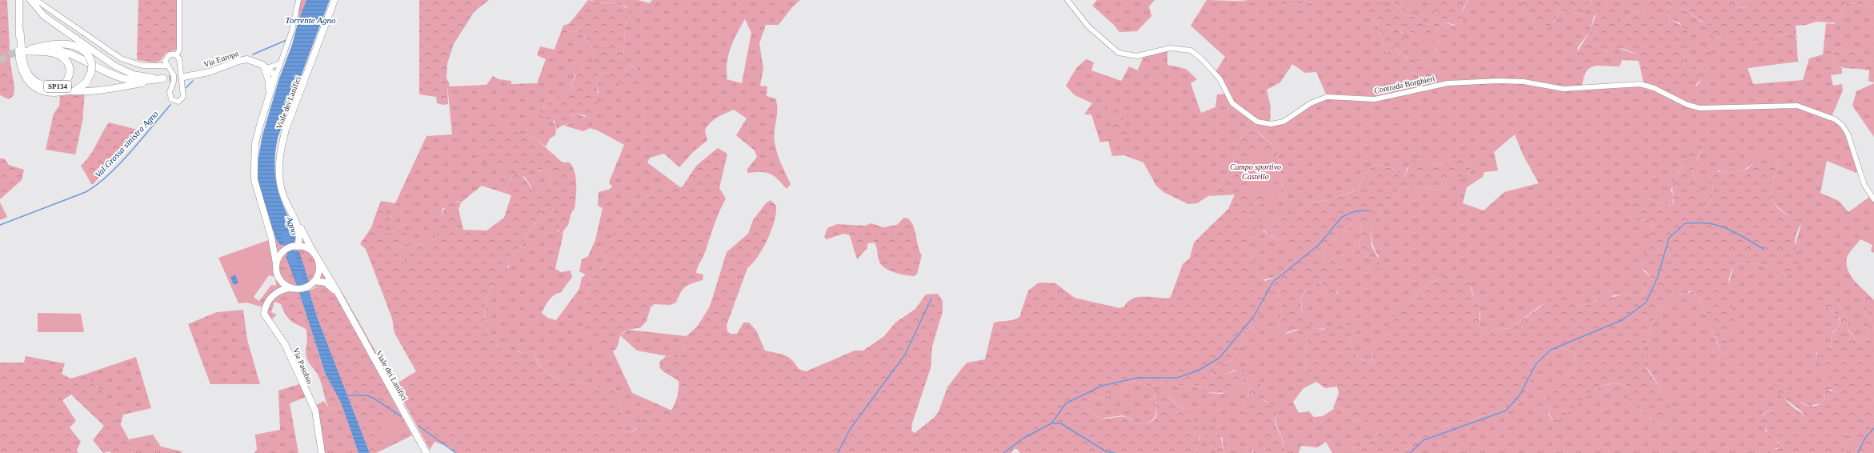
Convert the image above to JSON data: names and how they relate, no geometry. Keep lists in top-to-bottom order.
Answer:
{
  "streets": {
    "highway": ["SP134"],
    "main road": ["Via Europa", "Viale dei Lanifici", "Via Pasubio"],
    "street": ["Contrada Borghieri"]
  },
  "crossings": [
    ["Viale dei Lanifici", "Via Pasubio"]
  ],
  "water": ["Torrente Agno", "Val Grossa sinistra Agno", "Agno"],
  "parks": ["Campo sportivo Castello"]
}
